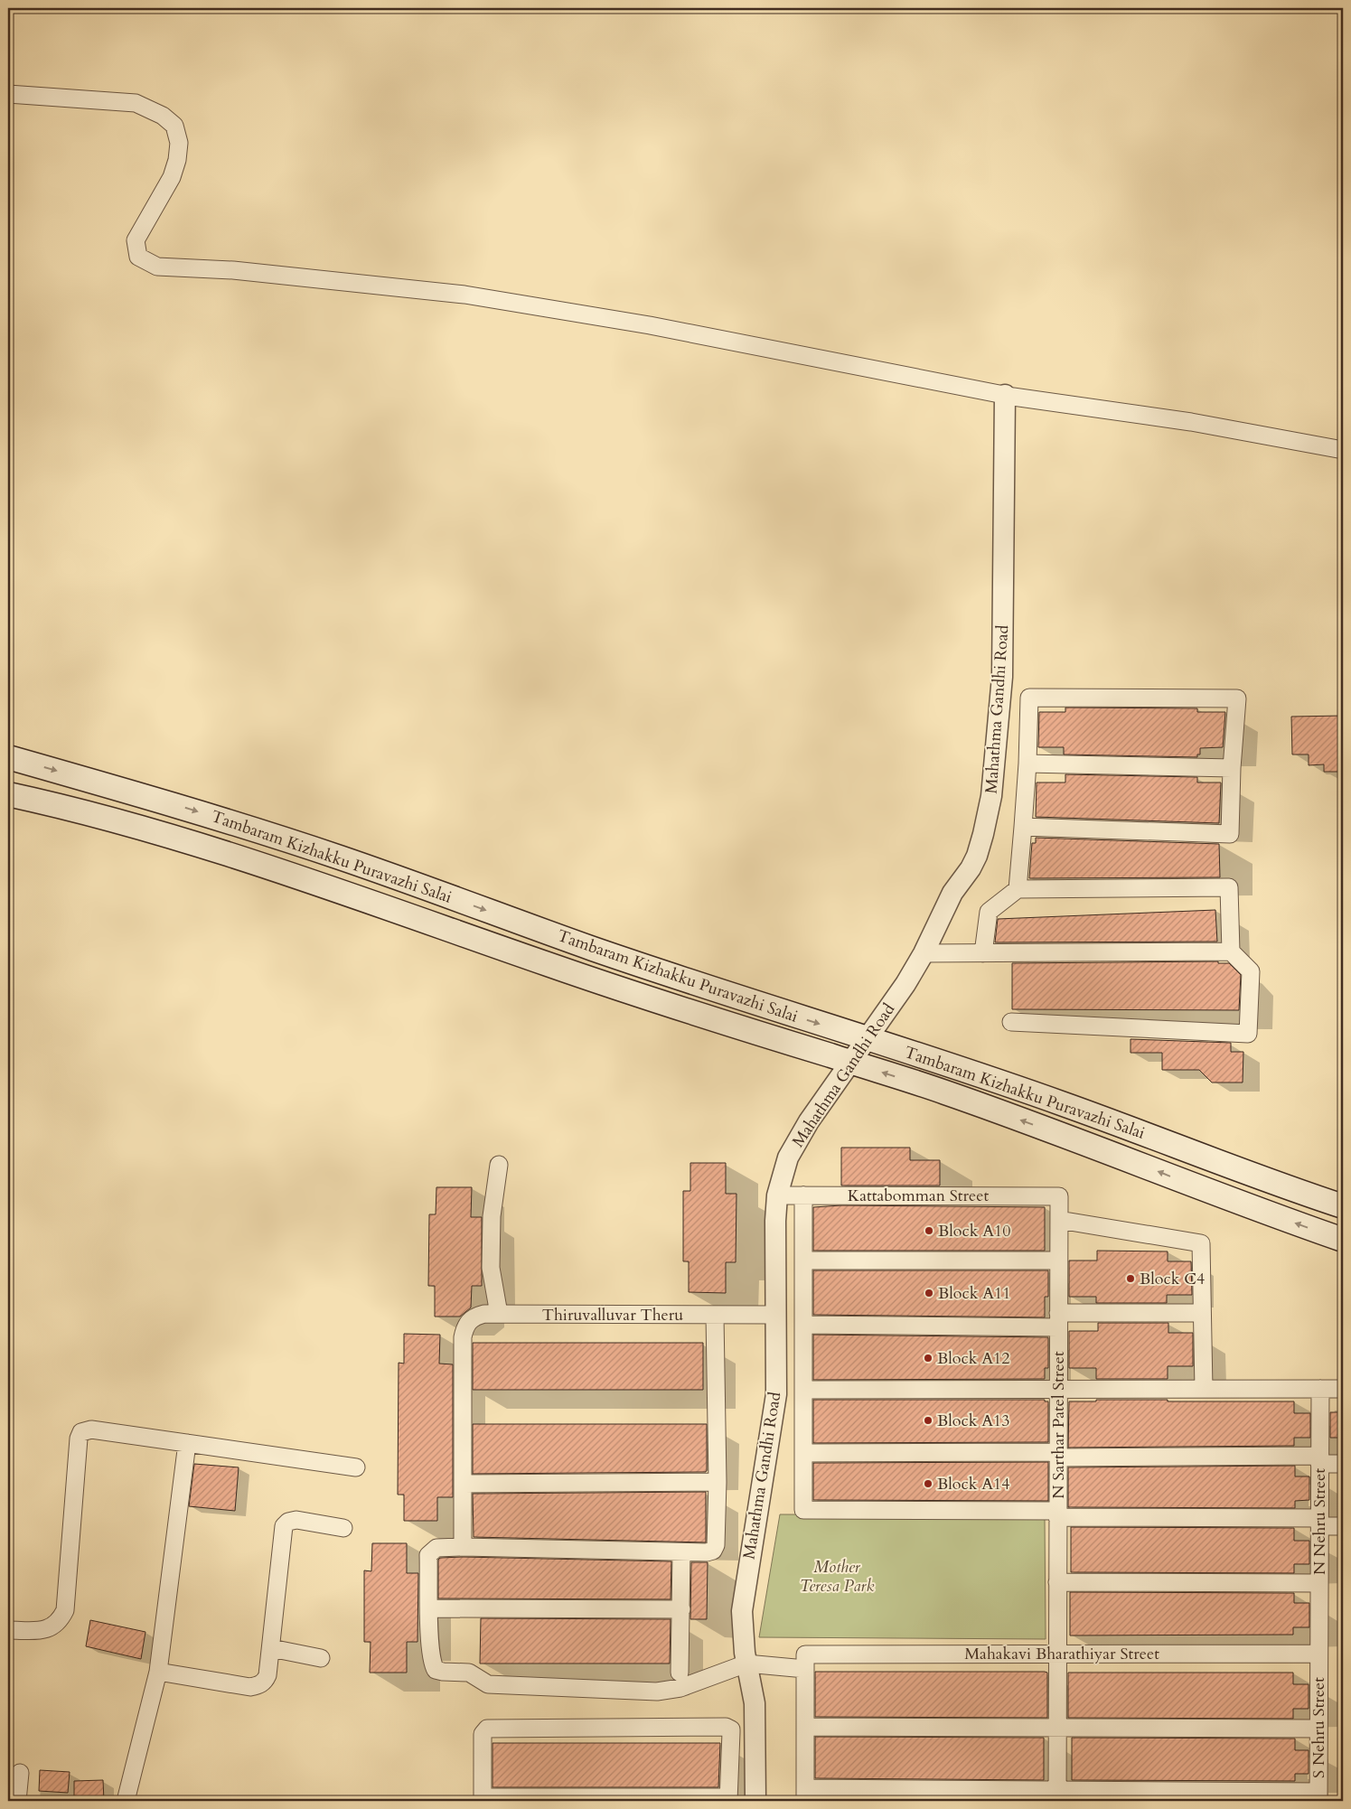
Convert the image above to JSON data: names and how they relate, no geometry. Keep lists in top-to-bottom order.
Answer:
{
  "streets": {
    "main road": ["Tambaram Kizhakku Puravazhi Salai"],
    "street": [
      "Mahathma Gandhi Road",
      "Kattabomman Street",
      "Thiruvalluvar Theru",
      "N Sarthar Patel Street",
      "N Nehru Street",
      "Mahakavi Bharathiyar Street",
      "S Nehru Street"
    ]
  },
  "crossings": [
    ["Mahathma Gandhi Road", "Tambaram Kizhakku Puravazhi Salai"],
    ["Mahathma Gandhi Road", "Kattabomman Street"],
    ["Mahathma Gandhi Road", "Thiruvalluvar Theru"],
    ["Mahathma Gandhi Road", "Mahakavi Bharathiyar Street"],
    ["Kattabomman Street", "N Sarthar Patel Street"],
    ["N Sarthar Patel Street", "Mahakavi Bharathiyar Street"],
    ["N Nehru Street", "Mahakavi Bharathiyar Street"],
    ["N Nehru Street", "S Nehru Street"],
    ["Mahakavi Bharathiyar Street", "S Nehru Street"]
  ],
  "parks": ["Mother Teresa Park"],
  "places": [
    "Block A10",
    "Block C4",
    "Block A11",
    "Block A12",
    "Block A13",
    "Block A14"
  ]
}
